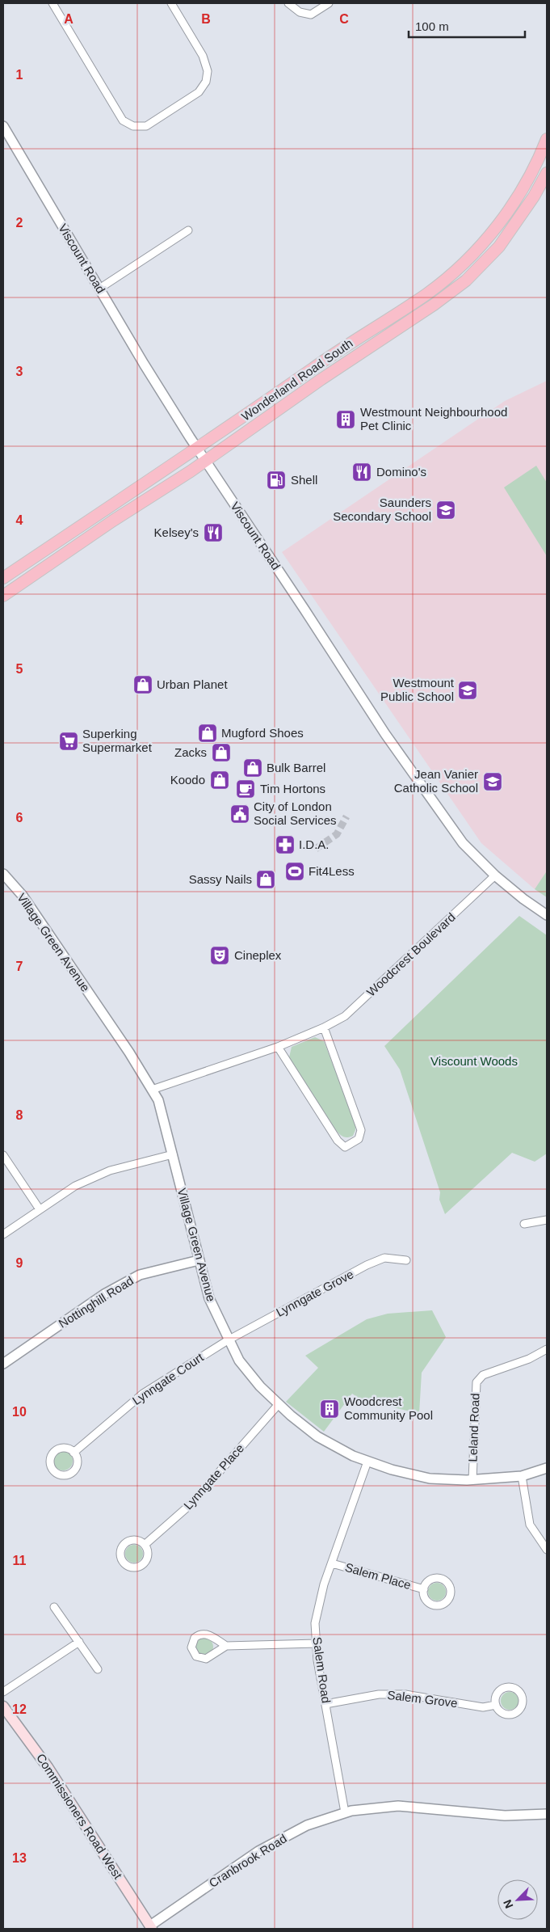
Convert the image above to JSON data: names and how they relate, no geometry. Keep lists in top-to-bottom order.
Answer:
{
  "streets": {
    "main road": ["Wonderland Road South", "Commissioners Road West"],
    "street": [
      "Viscount Road",
      "Village Green Avenue",
      "Woodcrest Boulevard",
      "Lynngate Grove",
      "Nottinghill Road",
      "Lynngate Court",
      "Leland Road",
      "Lynngate Place",
      "Salem Place",
      "Salem Road",
      "Salem Grove",
      "Cranbrook Road"
    ]
  },
  "crossings": [
    ["Viscount Road", "Wonderland Road South"],
    ["Viscount Road", "Woodcrest Boulevard"],
    ["Village Green Avenue", "Woodcrest Boulevard"],
    ["Village Green Avenue", "Lynngate Grove"],
    ["Village Green Avenue", "Nottinghill Road"],
    ["Village Green Avenue", "Lynngate Court"],
    ["Village Green Avenue", "Leland Road"],
    ["Village Green Avenue", "Lynngate Place"],
    ["Village Green Avenue", "Salem Road"],
    ["Lynngate Grove", "Lynngate Court"],
    ["Salem Place", "Salem Road"],
    ["Salem Road", "Salem Grove"],
    ["Salem Road", "Cranbrook Road"],
    ["Commissioners Road West", "Cranbrook Road"]
  ],
  "parks": ["Viscount Woods"],
  "places": {
    "building": ["Westmount Neighbourhood Pet Clinic", "Woodcrest Community Pool"],
    "restaurant": ["Domino's", "Kelsey's"],
    "fuel station": ["Shell"],
    "school or university": ["Saunders Secondary School", "Westmount Public School", "Jean Vanier Catholic School"],
    "shop": [
      "Urban Planet",
      "Mugford Shoes",
      "Zacks",
      "Bulk Barrel",
      "Koodo",
      "Sassy Nails"
    ],
    "supermarket": ["Superking Supermarket"],
    "cafe": ["Tim Hortons"],
    "public building": ["City of London Social Services"],
    "pharmacy": ["I.D.A."],
    "sports": ["Fit4Less"],
    "theatre": ["Cineplex"]
  },
  "scale_bar": "100 m",
  "north": "bottom left",
  "grid": {
    "columns": ["A", "B", "C"],
    "rows": [
      "1",
      "2",
      "3",
      "4",
      "5",
      "6",
      "7",
      "8",
      "9",
      "10",
      "11",
      "12",
      "13"
    ]
  }
}
